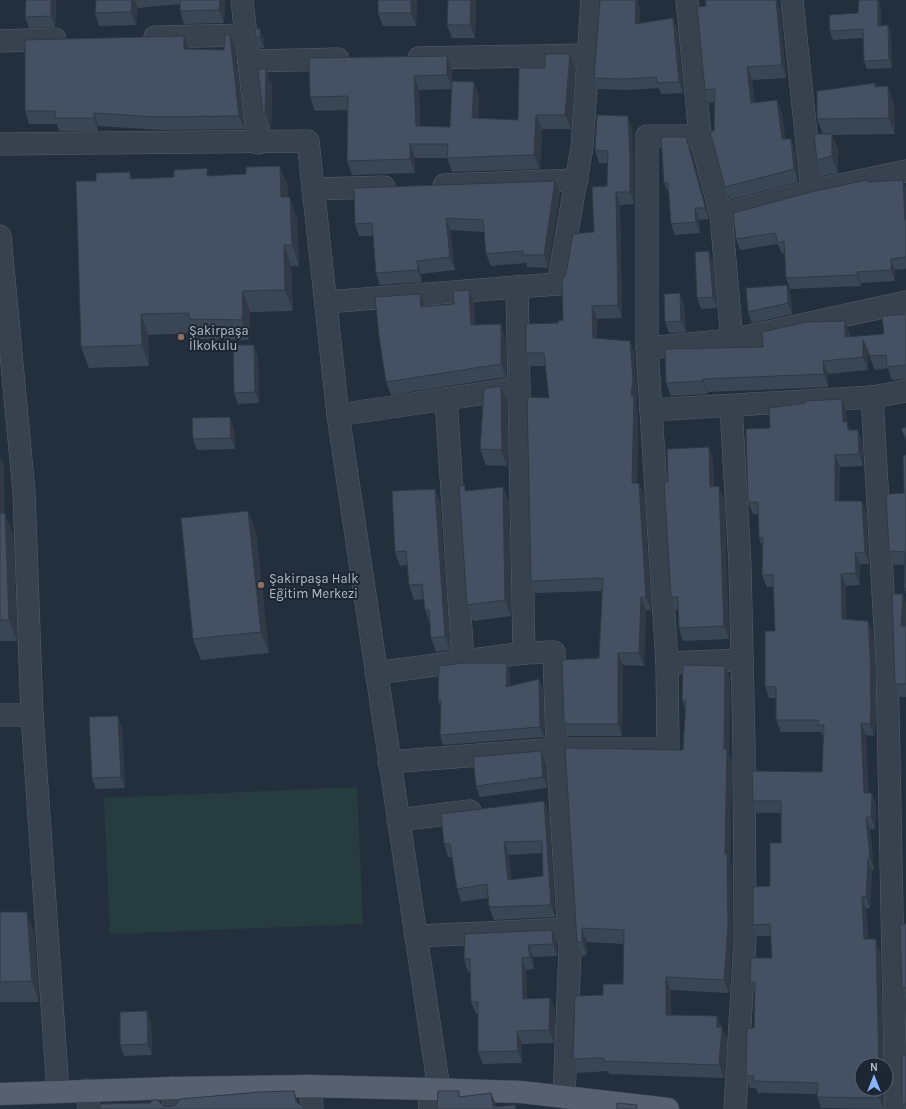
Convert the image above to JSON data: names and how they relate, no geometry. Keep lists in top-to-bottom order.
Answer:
{
  "places": ["Şakirpaşa İlkokulu", "Şakirpaşa Halk Eğitim Merkezi"],
  "north": "top"
}
